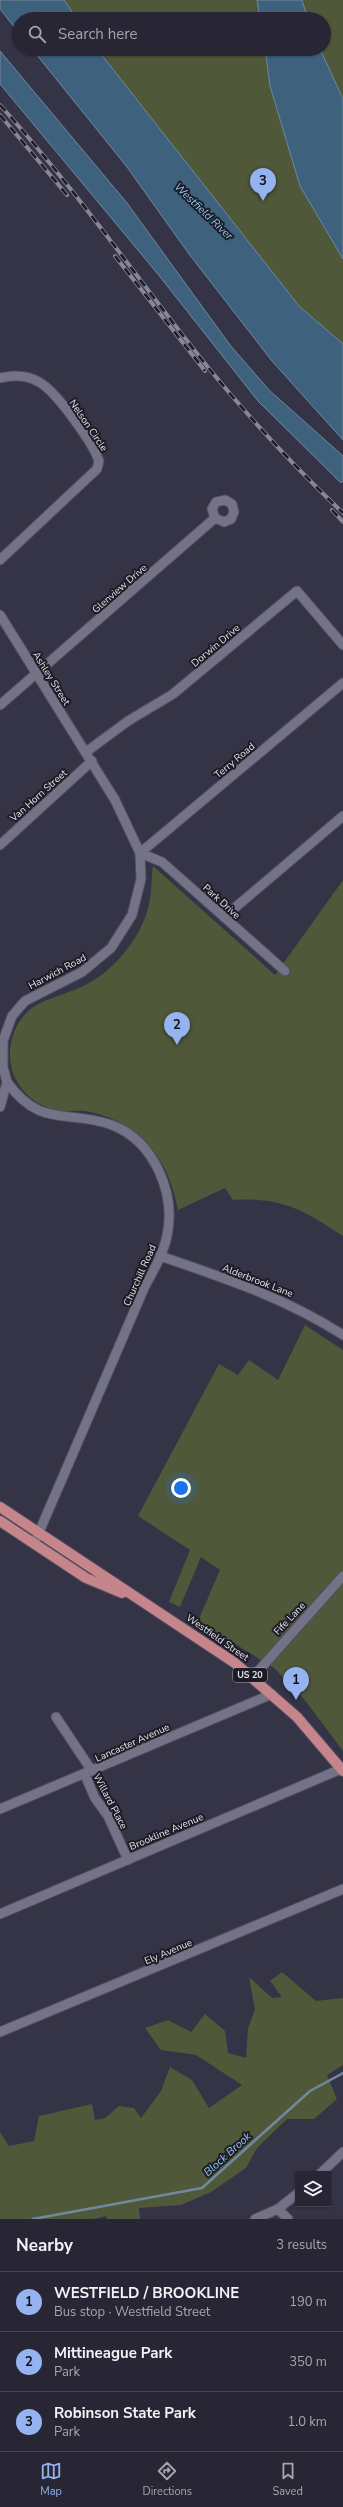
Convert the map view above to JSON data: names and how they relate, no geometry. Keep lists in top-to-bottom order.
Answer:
{
  "streets": {
    "main road": ["Westfield Street", "US 20"],
    "street": [
      "Nelson Circle",
      "Glenview Drive",
      "Dorwin Drive",
      "Ashley Street",
      "Terry Road",
      "Van Horn Street",
      "Park Drive",
      "Harwich Road",
      "Churchill Road",
      "Alderbrook Lane",
      "Fife Lane",
      "Lancaster Avenue",
      "Willard Place",
      "Brookline Avenue",
      "Ely Avenue"
    ]
  },
  "crossings": [
    ["Glenview Drive", "Ashley Street"],
    ["Dorwin Drive", "Ashley Street"],
    ["Dorwin Drive", "Harwich Road"],
    ["Ashley Street", "Harwich Road"],
    ["Terry Road", "Park Drive"],
    ["Terry Road", "Harwich Road"],
    ["Van Horn Street", "Harwich Road"],
    ["Park Drive", "Harwich Road"],
    ["Harwich Road", "Churchill Road"],
    ["Churchill Road", "Alderbrook Lane"],
    ["Churchill Road", "Westfield Street"],
    ["Fife Lane", "Westfield Street"],
    ["Westfield Street", "Lancaster Avenue"],
    ["Westfield Street", "Brookline Avenue"],
    ["Lancaster Avenue", "Willard Place"],
    ["Willard Place", "Brookline Avenue"]
  ],
  "water": ["Westfield River", "Block Brook"],
  "page": {
    "search": "Search here",
    "pins": ["3", "2", "1"],
    "heading": ["Nearby", "3 results"],
    "list": [
      {
        "mark": "1",
        "name": "WESTFIELD / BROOKLINE",
        "note": "Bus stop · Westfield Street",
        "value": "190 m"
      },
      {
        "mark": "2",
        "name": "Mittineague Park",
        "note": "Park",
        "value": "350 m"
      },
      {
        "mark": "3",
        "name": "Robinson State Park",
        "note": "Park",
        "value": "1.0 km"
      }
    ],
    "nav": ["Map", "Directions", "Saved"]
  }
}
